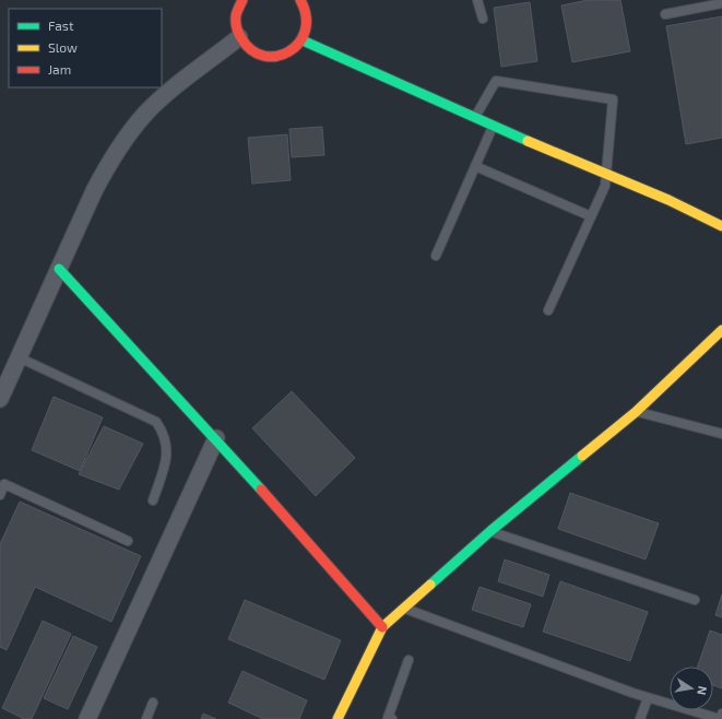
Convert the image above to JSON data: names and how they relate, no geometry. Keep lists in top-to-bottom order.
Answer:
{
  "legend": ["Fast", "Slow", "Jam"],
  "north": "right"
}
